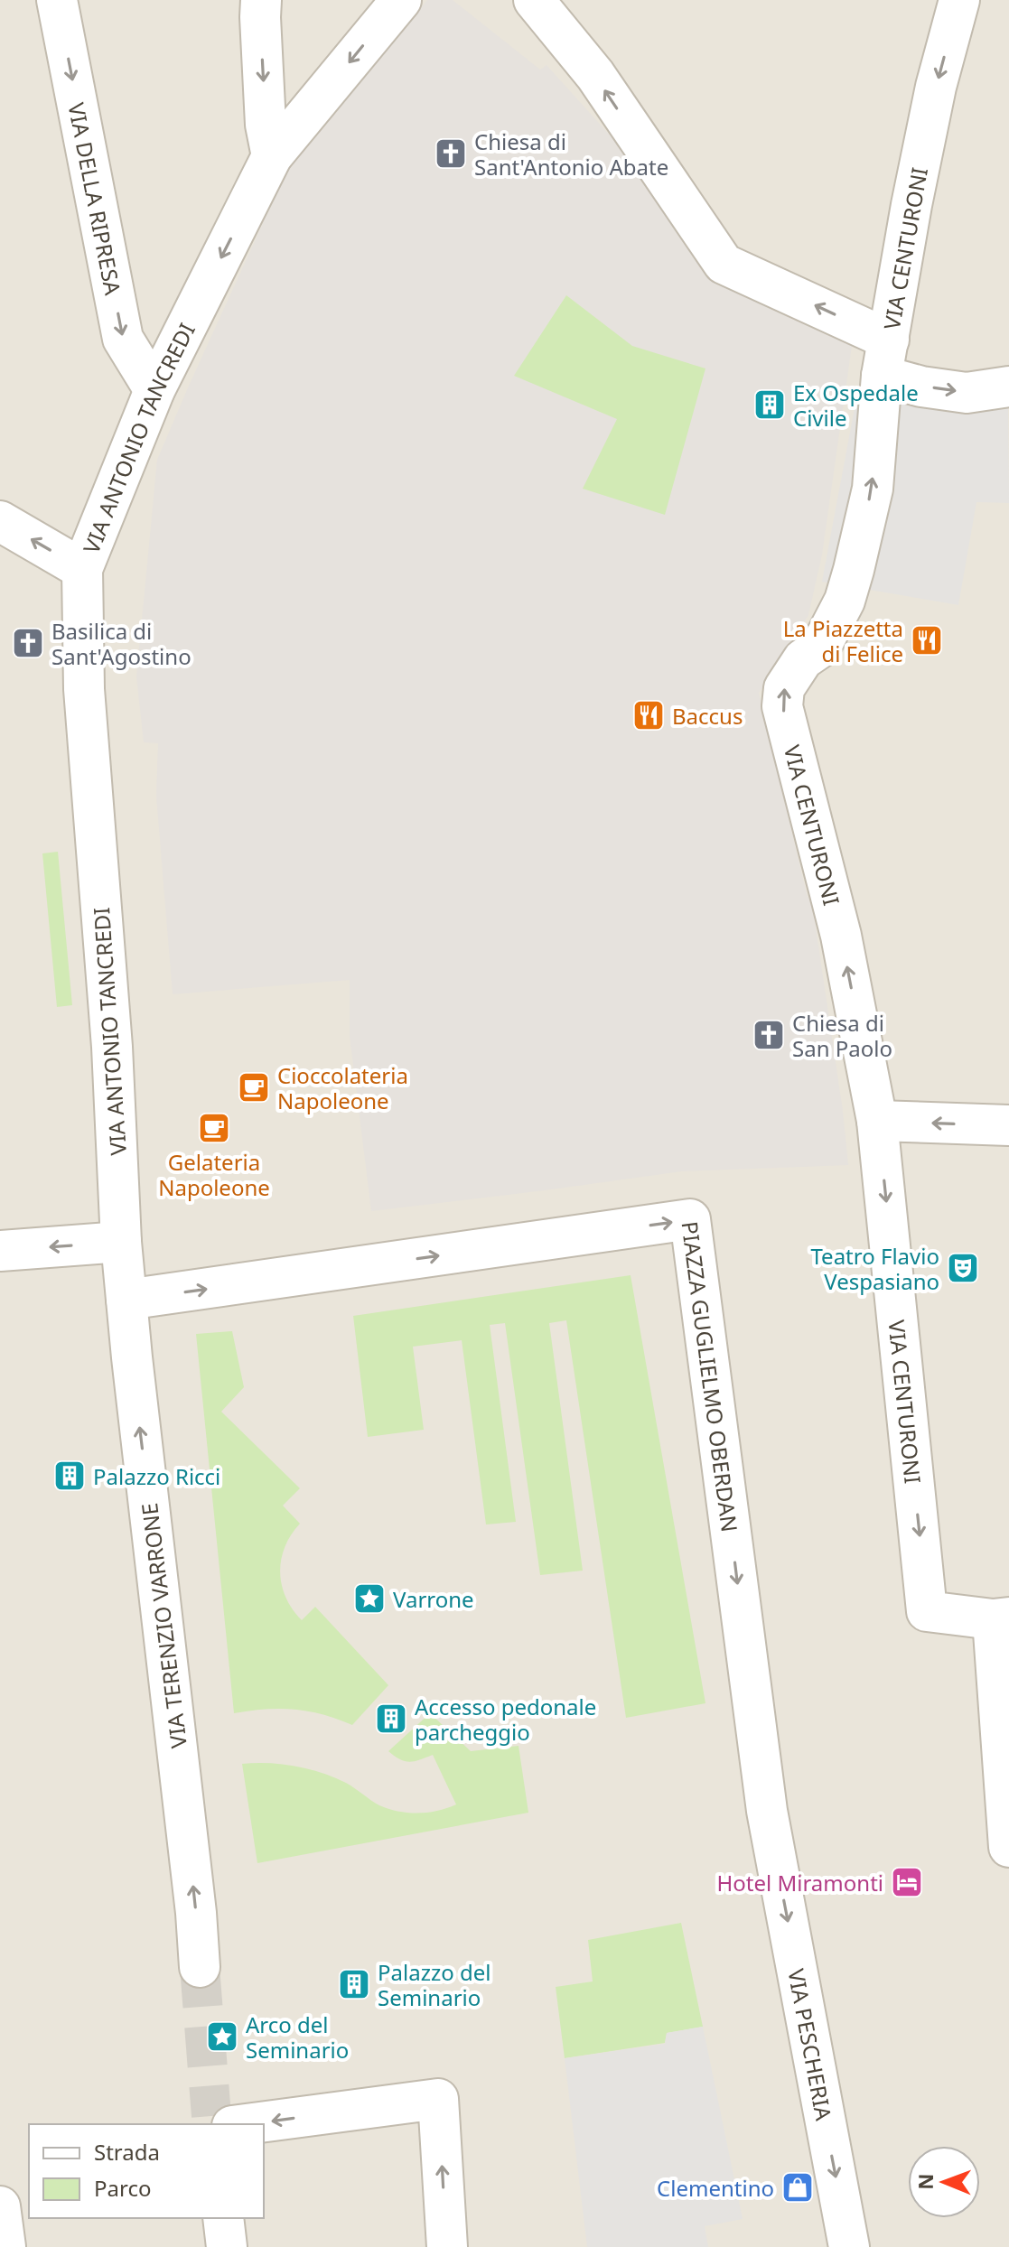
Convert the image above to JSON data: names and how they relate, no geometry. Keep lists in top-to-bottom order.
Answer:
{
  "streets": {
    "street": [
      "VIA DELLA RIPRESA",
      "VIA CENTURONI",
      "VIA ANTONIO TANCREDI",
      "PIAZZA GUGLIELMO OBERDAN",
      "VIA TERENZIO VARRONE",
      "VIA PESCHERIA"
    ]
  },
  "crossings": [
    ["VIA DELLA RIPRESA", "VIA ANTONIO TANCREDI"],
    ["VIA ANTONIO TANCREDI", "VIA TERENZIO VARRONE"],
    ["PIAZZA GUGLIELMO OBERDAN", "VIA TERENZIO VARRONE"],
    ["PIAZZA GUGLIELMO OBERDAN", "VIA PESCHERIA"]
  ],
  "one_way": ["VIA TERENZIO VARRONE", "VIA PESCHERIA"],
  "places": {
    "church": ["Chiesa di Sant'Antonio Abate", "Basilica di Sant'Agostino", "Chiesa di San Paolo"],
    "building": [
      "Ex Ospedale Civile",
      "Palazzo Ricci",
      "Accesso pedonale parcheggio",
      "Palazzo del Seminario"
    ],
    "restaurant": ["La Piazzetta di Felice", "Baccus"],
    "cafe": ["Cioccolateria Napoleone", "Gelateria Napoleone"],
    "theatre": ["Teatro Flavio Vespasiano"],
    "place": ["Varrone", "Arco del Seminario"],
    "hotel": ["Hotel Miramonti"],
    "shop": ["Clementino"]
  },
  "legend": ["Strada", "Parco"],
  "north": "left"
}
